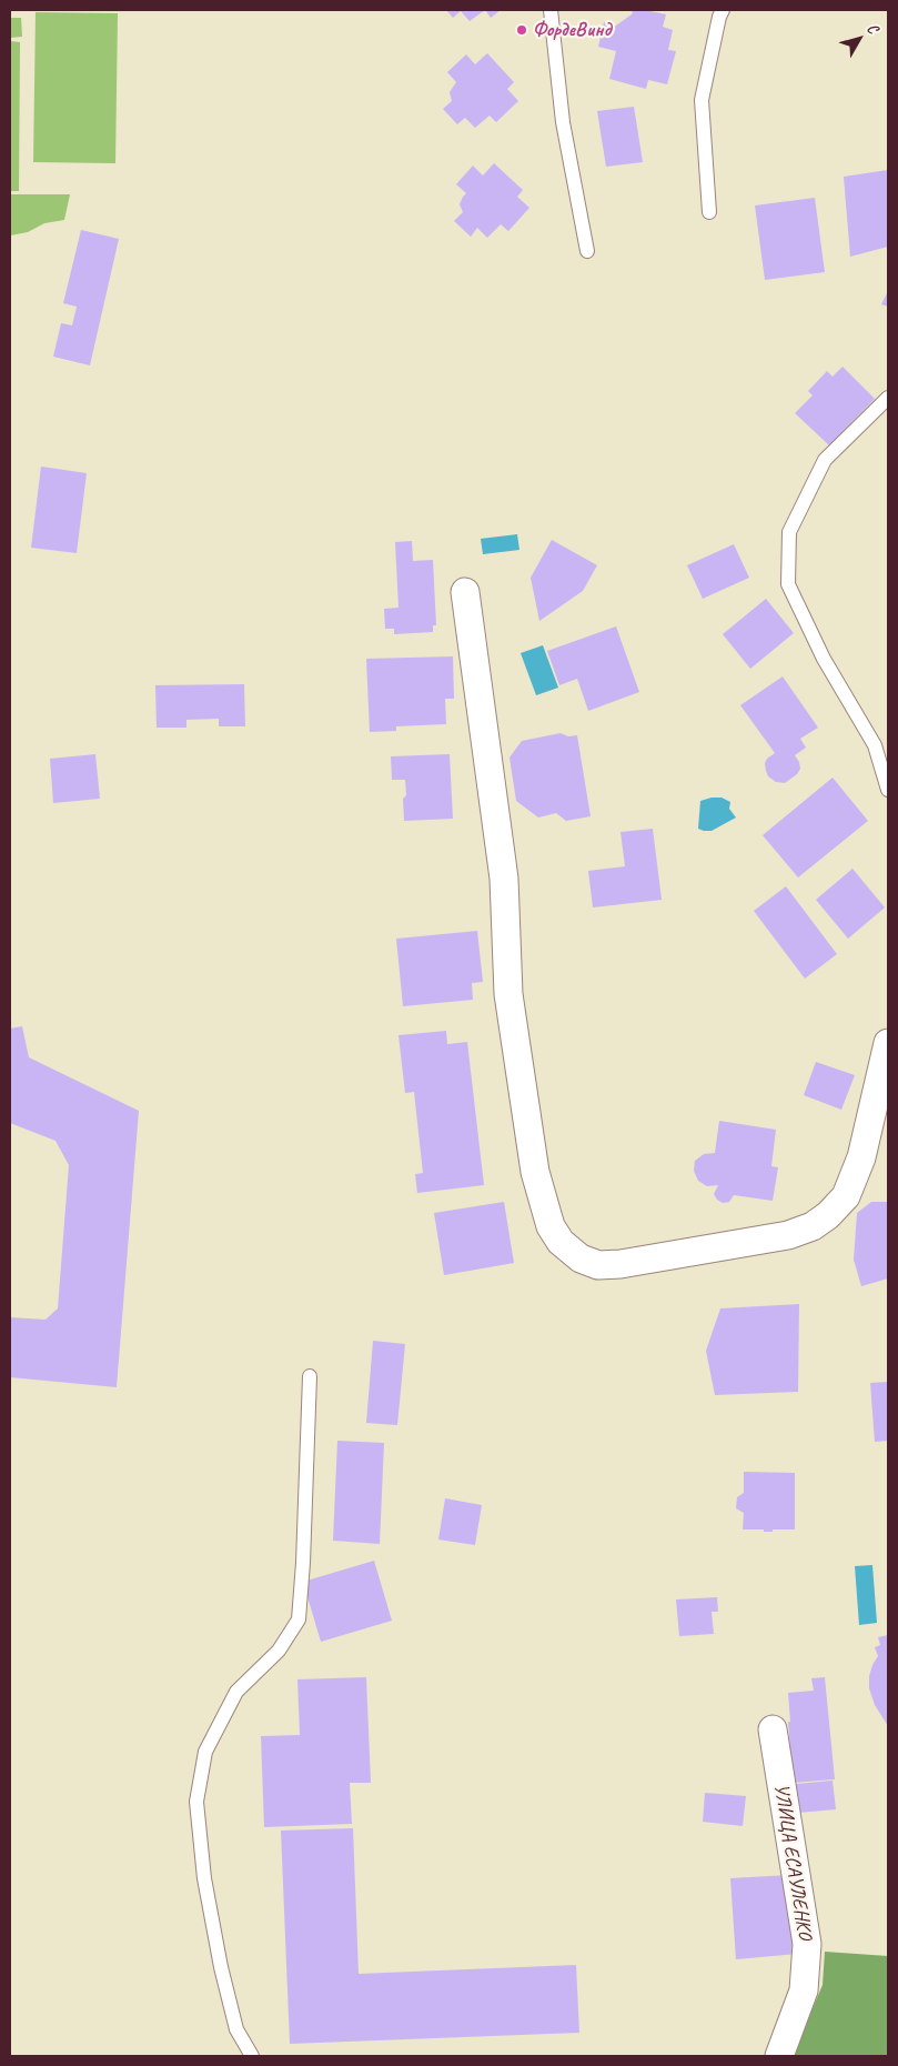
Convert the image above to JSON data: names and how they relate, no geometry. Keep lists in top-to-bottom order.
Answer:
{
  "streets": {
    "street": ["УЛИЦА ЕСАУЛЕНКО"]
  },
  "places": ["ФордеВинд"],
  "north": "top right"
}
